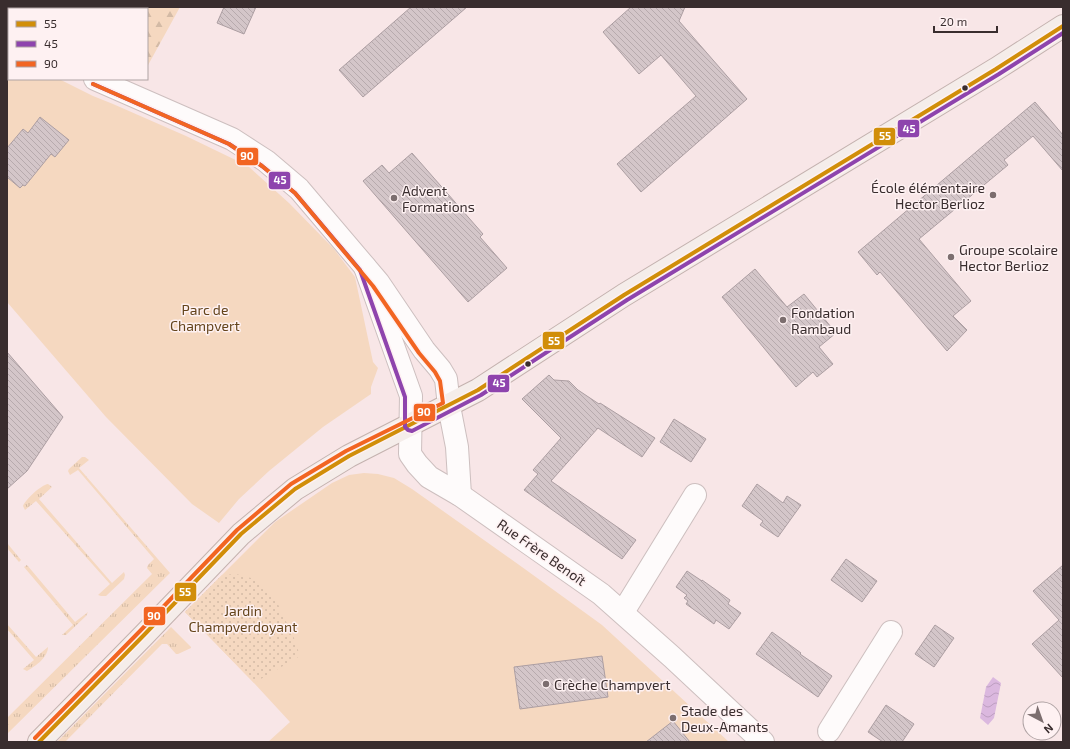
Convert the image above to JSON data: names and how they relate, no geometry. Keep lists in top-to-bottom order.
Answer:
{
  "streets": {
    "street": ["Rue Frère Benoît"]
  },
  "parks": ["Parc de Champvert", "Jardin Champverdoyant"],
  "places": [
    "École élémentaire Hector Berlioz",
    "Advent Formations",
    "Groupe scolaire Hector Berlioz",
    "Fondation Rambaud",
    "Crèche Champvert",
    "Stade des Deux-Amants"
  ],
  "lines": ["transit line 55", "transit line 45", "transit line 90"],
  "legend": ["55", "45", "90"],
  "scale_bar": "20 m",
  "north": "bottom right"
}
